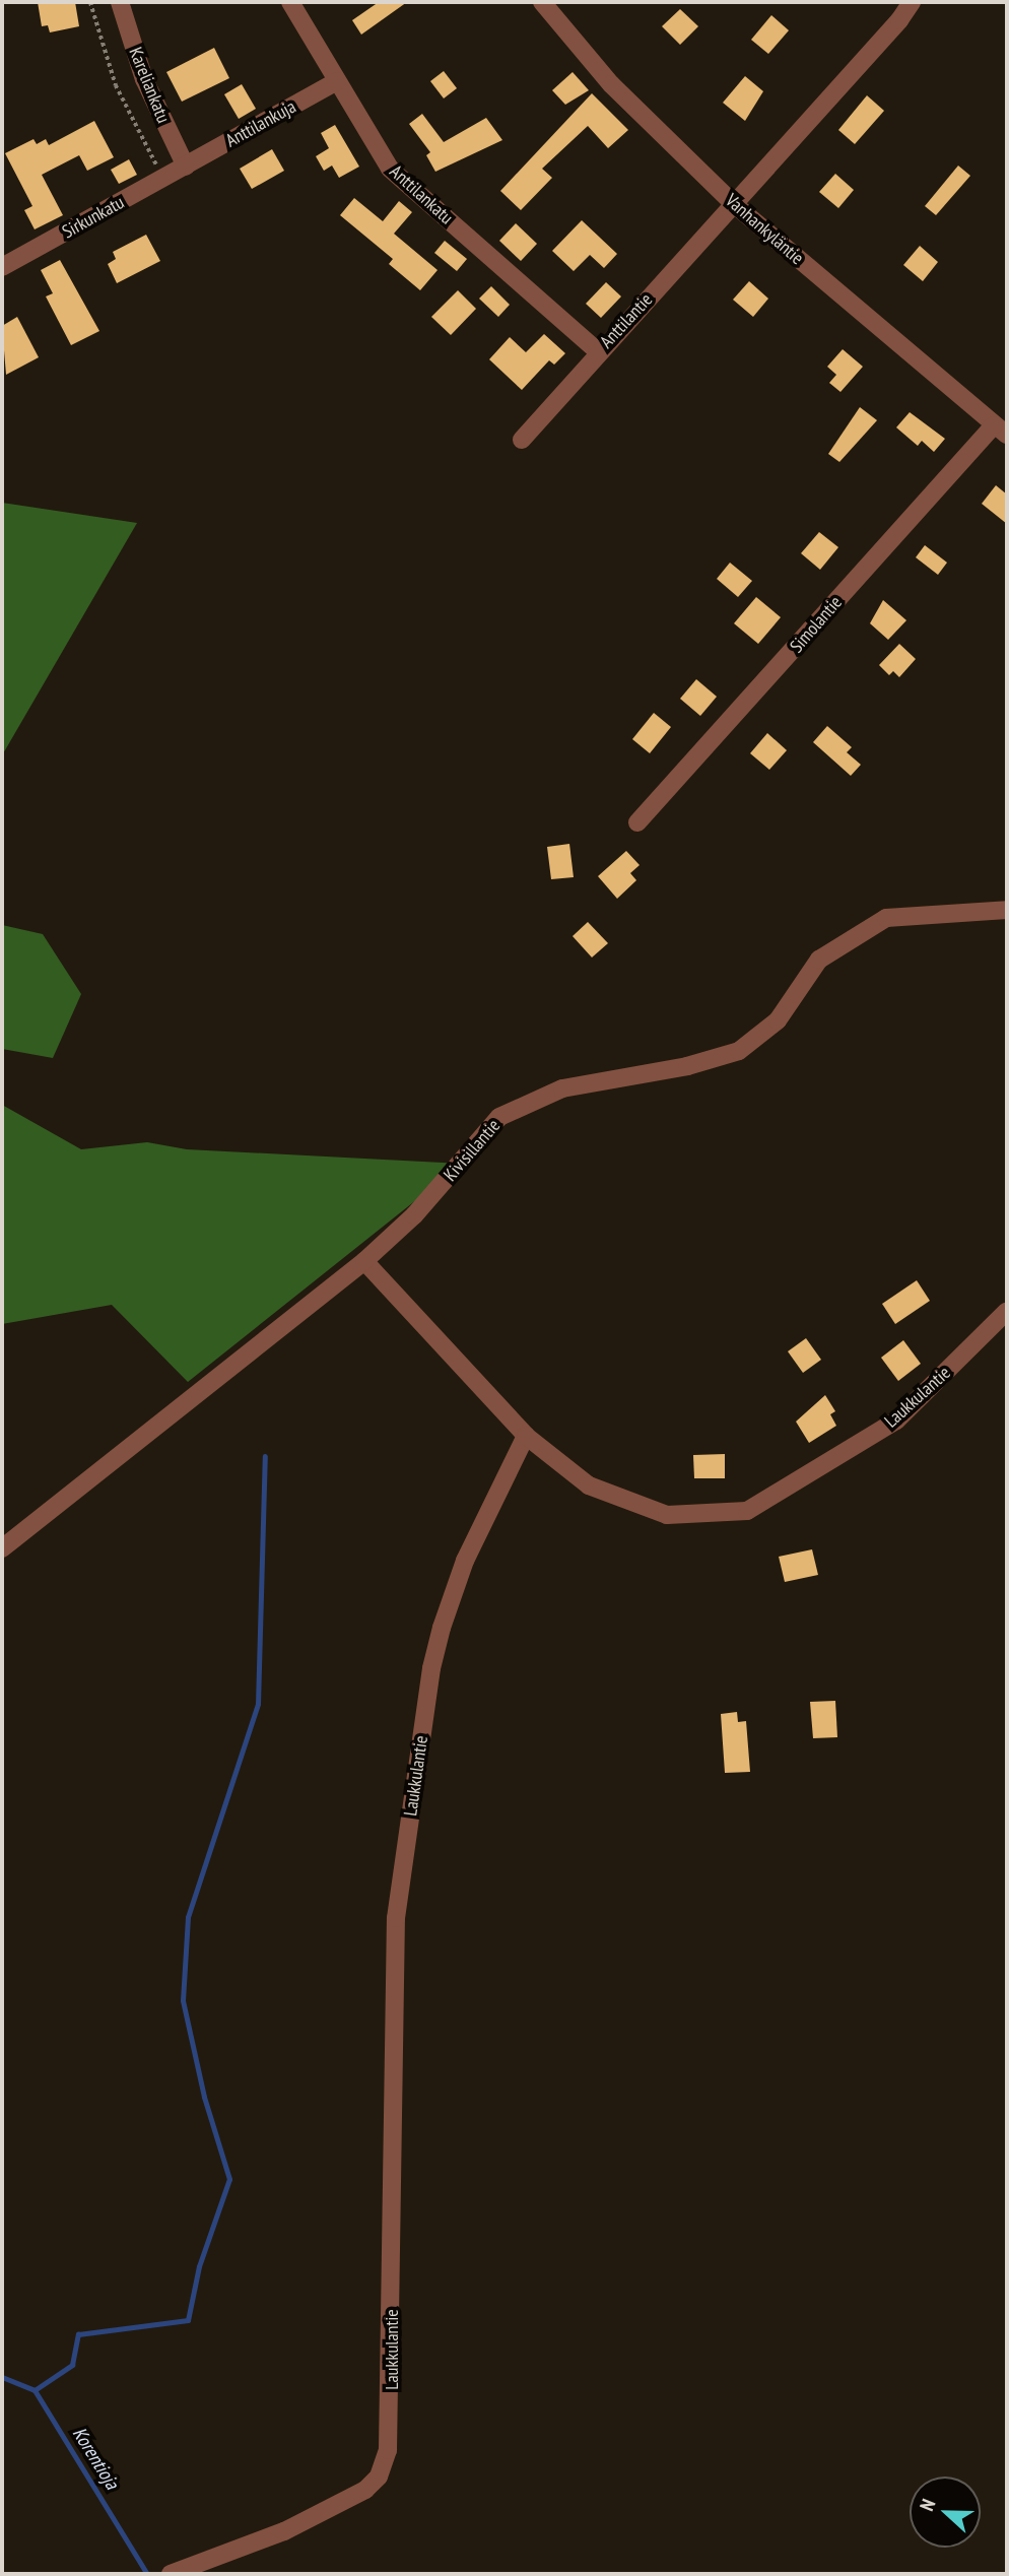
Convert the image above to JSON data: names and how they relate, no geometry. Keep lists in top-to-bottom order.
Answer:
{
  "streets": {
    "street": [
      "Kareliankatu",
      "Anttilankuja",
      "Anttilankatu",
      "Sirkunkatu",
      "Vanhankyläntie",
      "Anttilantie",
      "Simolantie",
      "Kivisillantie",
      "Laukkulantie"
    ]
  },
  "crossings": [
    ["Kareliankatu", "Anttilankuja"],
    ["Kareliankatu", "Sirkunkatu"],
    ["Anttilankuja", "Anttilankatu"],
    ["Anttilankuja", "Sirkunkatu"],
    ["Anttilankatu", "Anttilantie"],
    ["Vanhankyläntie", "Anttilantie"],
    ["Vanhankyläntie", "Simolantie"]
  ],
  "water": ["Korentioja"],
  "north": "left"
}
